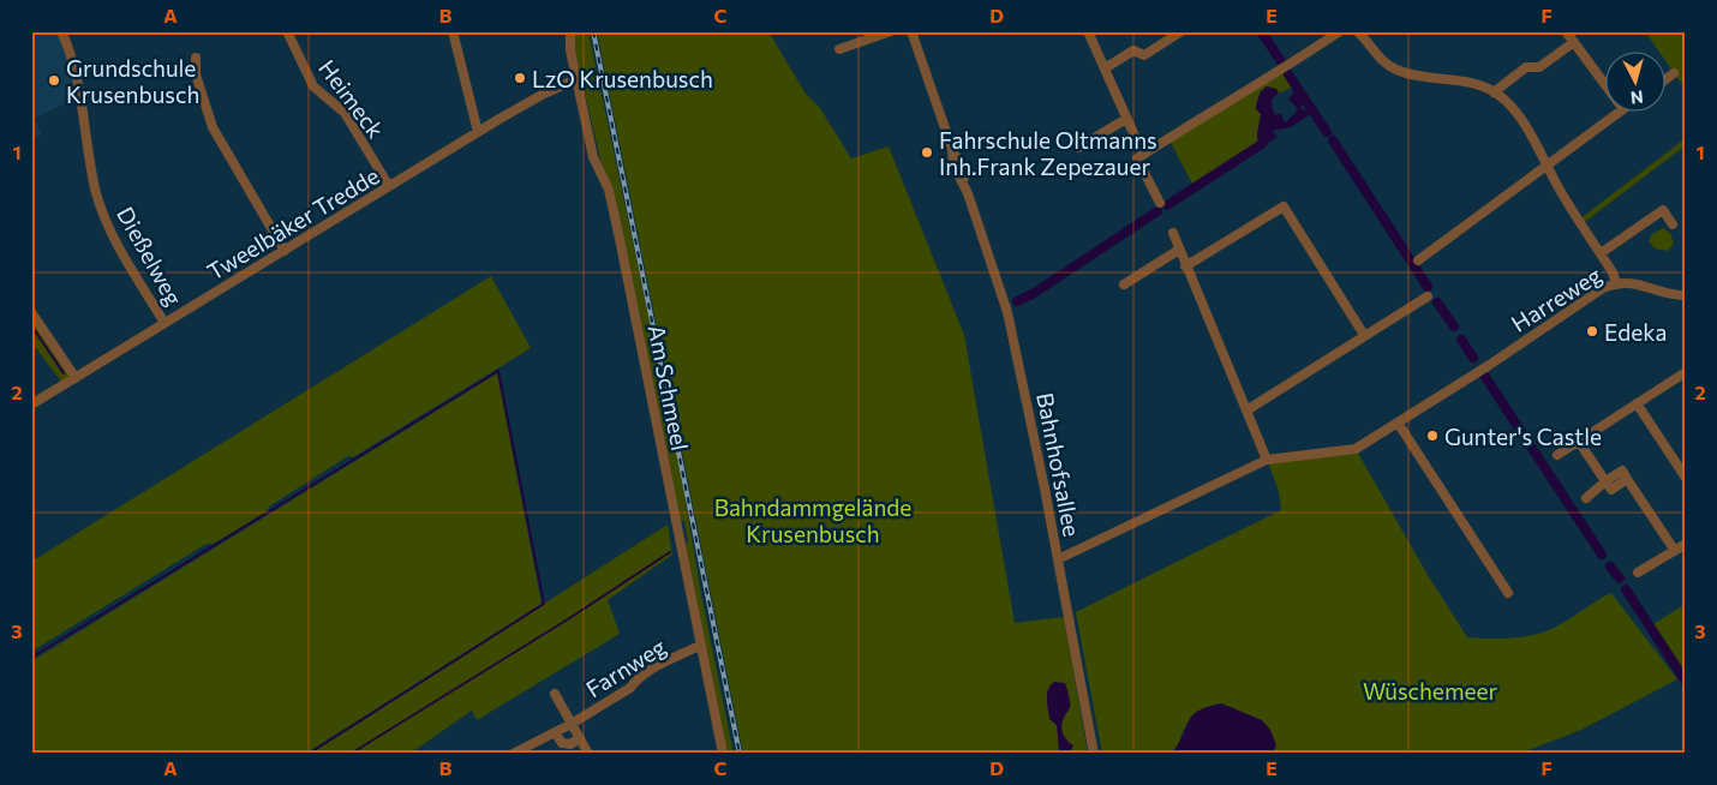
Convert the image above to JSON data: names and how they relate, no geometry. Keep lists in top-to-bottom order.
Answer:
{
  "streets": {
    "street": [
      "Heimeck",
      "Tweelbäker Tredde",
      "Dießelweg",
      "Harreweg",
      "Am Schmeel",
      "Bahnhofsallee",
      "Farnweg"
    ]
  },
  "crossings": [
    ["Heimeck", "Tweelbäker Tredde"],
    ["Tweelbäker Tredde", "Dießelweg"],
    ["Tweelbäker Tredde", "Am Schmeel"],
    ["Harreweg", "Bahnhofsallee"],
    ["Am Schmeel", "Farnweg"]
  ],
  "parks": ["Bahndammgelände Krusenbusch", "Wüschemeer"],
  "places": [
    "LzO Krusenbusch",
    "Grundschule Krusenbusch",
    "Fahrschule Oltmanns Inh.Frank Zepezauer",
    "Edeka",
    "Gunter's Castle"
  ],
  "north": "bottom",
  "grid": {
    "columns": [
      "A",
      "B",
      "C",
      "D",
      "E",
      "F"
    ],
    "rows": ["1", "2", "3"]
  }
}
